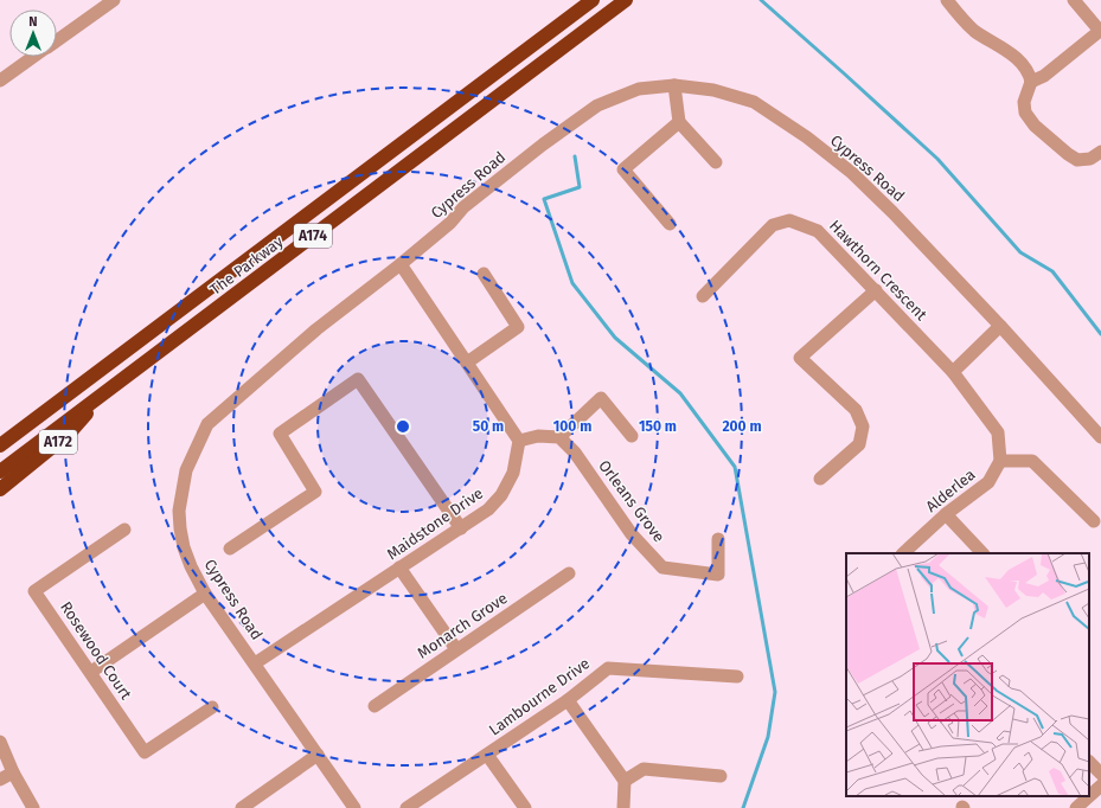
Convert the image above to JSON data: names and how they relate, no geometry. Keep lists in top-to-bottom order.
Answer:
{
  "streets": {
    "highway": ["A174", "The Parkway", "A172"],
    "street": [
      "Cypress Road",
      "Hawthorn Crescent",
      "Alderlea",
      "Orleans Grove",
      "Maidstone Drive",
      "Monarch Grove",
      "Rosewood Court",
      "Lambourne Drive"
    ]
  },
  "crossings": [
    ["Cypress Road", "Maidstone Drive"],
    ["A174", "The Parkway"],
    ["The Parkway", "A172"]
  ],
  "north": "top",
  "rings": [
    "50 m",
    "100 m",
    "150 m",
    "200 m"
  ]
}
